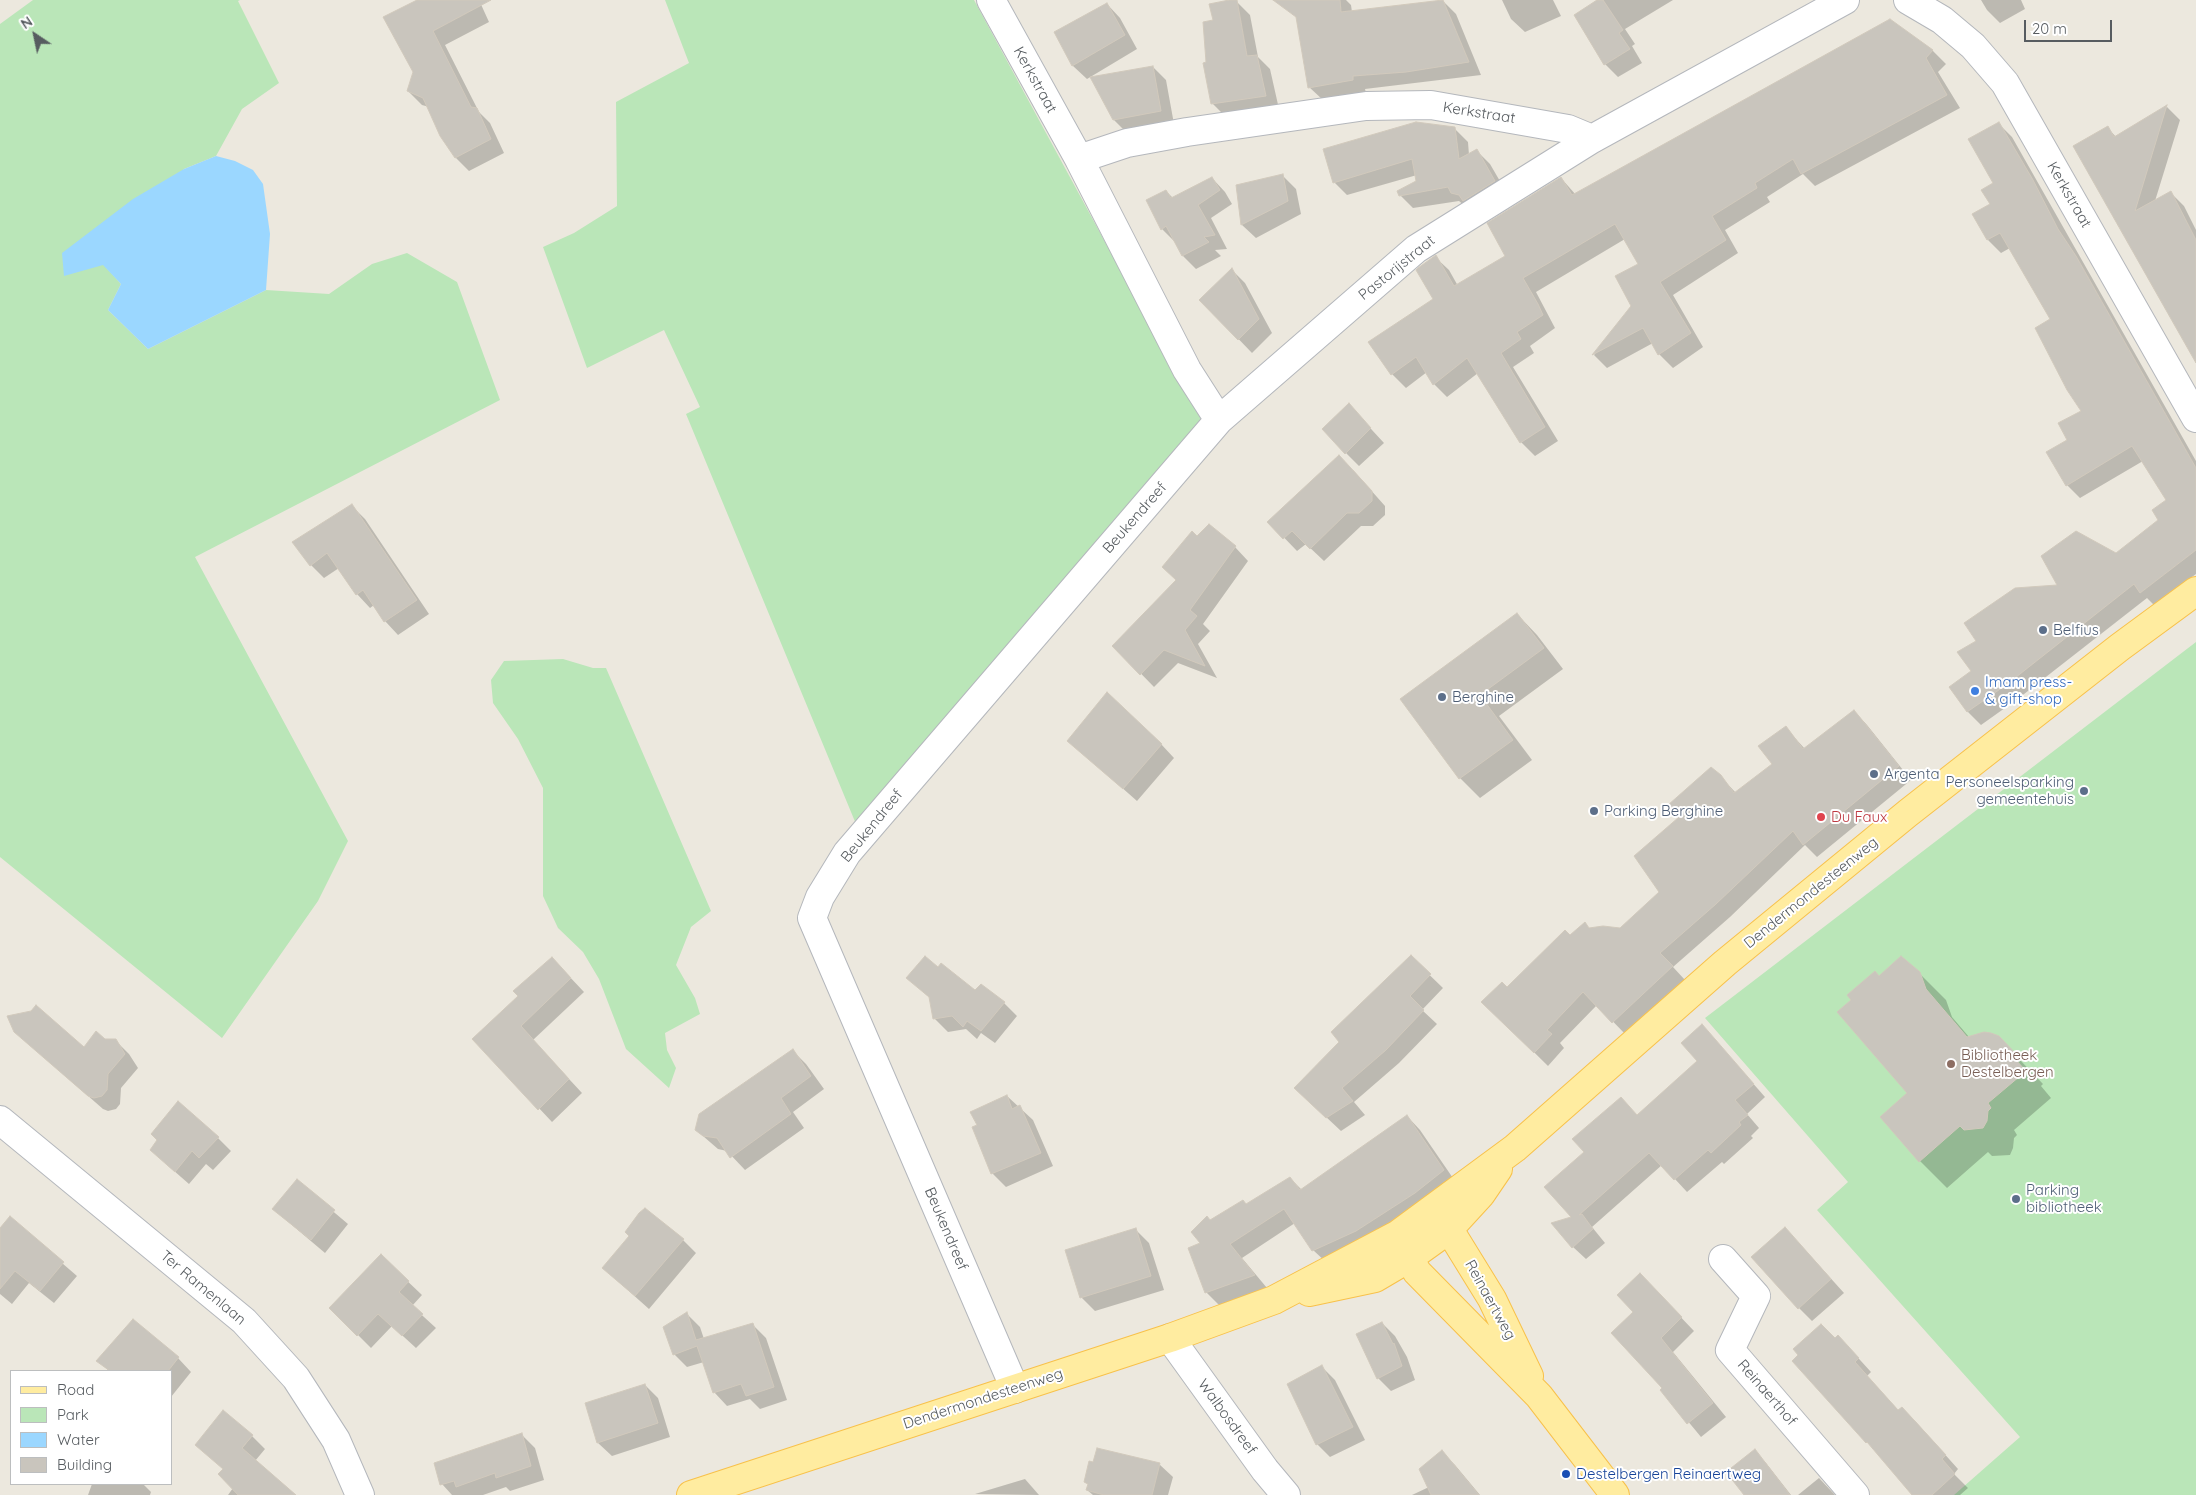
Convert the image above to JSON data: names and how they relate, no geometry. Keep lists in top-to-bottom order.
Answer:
{
  "streets": {
    "main road": ["Dendermondesteenweg", "Reinaertweg"],
    "street": [
      "Kerkstraat",
      "Pastorijstraat",
      "Beukendreef",
      "Ter Ramenlaan",
      "Reinaerthof",
      "Walbosdreef"
    ]
  },
  "crossings": [
    ["Kerkstraat", "Pastorijstraat"],
    ["Kerkstraat", "Beukendreef"],
    ["Pastorijstraat", "Beukendreef"],
    ["Beukendreef", "Dendermondesteenweg"],
    ["Dendermondesteenweg", "Reinaertweg"],
    ["Dendermondesteenweg", "Walbosdreef"]
  ],
  "places": [
    "Belfius",
    "Imam press- & gift-shop",
    "Berghine",
    "Argenta",
    "Personeelsparking gemeentehuis",
    "Parking Berghine",
    "Du Faux",
    "Bibliotheek Destelbergen",
    "Parking bibliotheek",
    "Destelbergen Reinaertweg"
  ],
  "legend": [
    "Road",
    "Park",
    "Water",
    "Building"
  ],
  "scale_bar": "20 m",
  "north": "top left"
}
